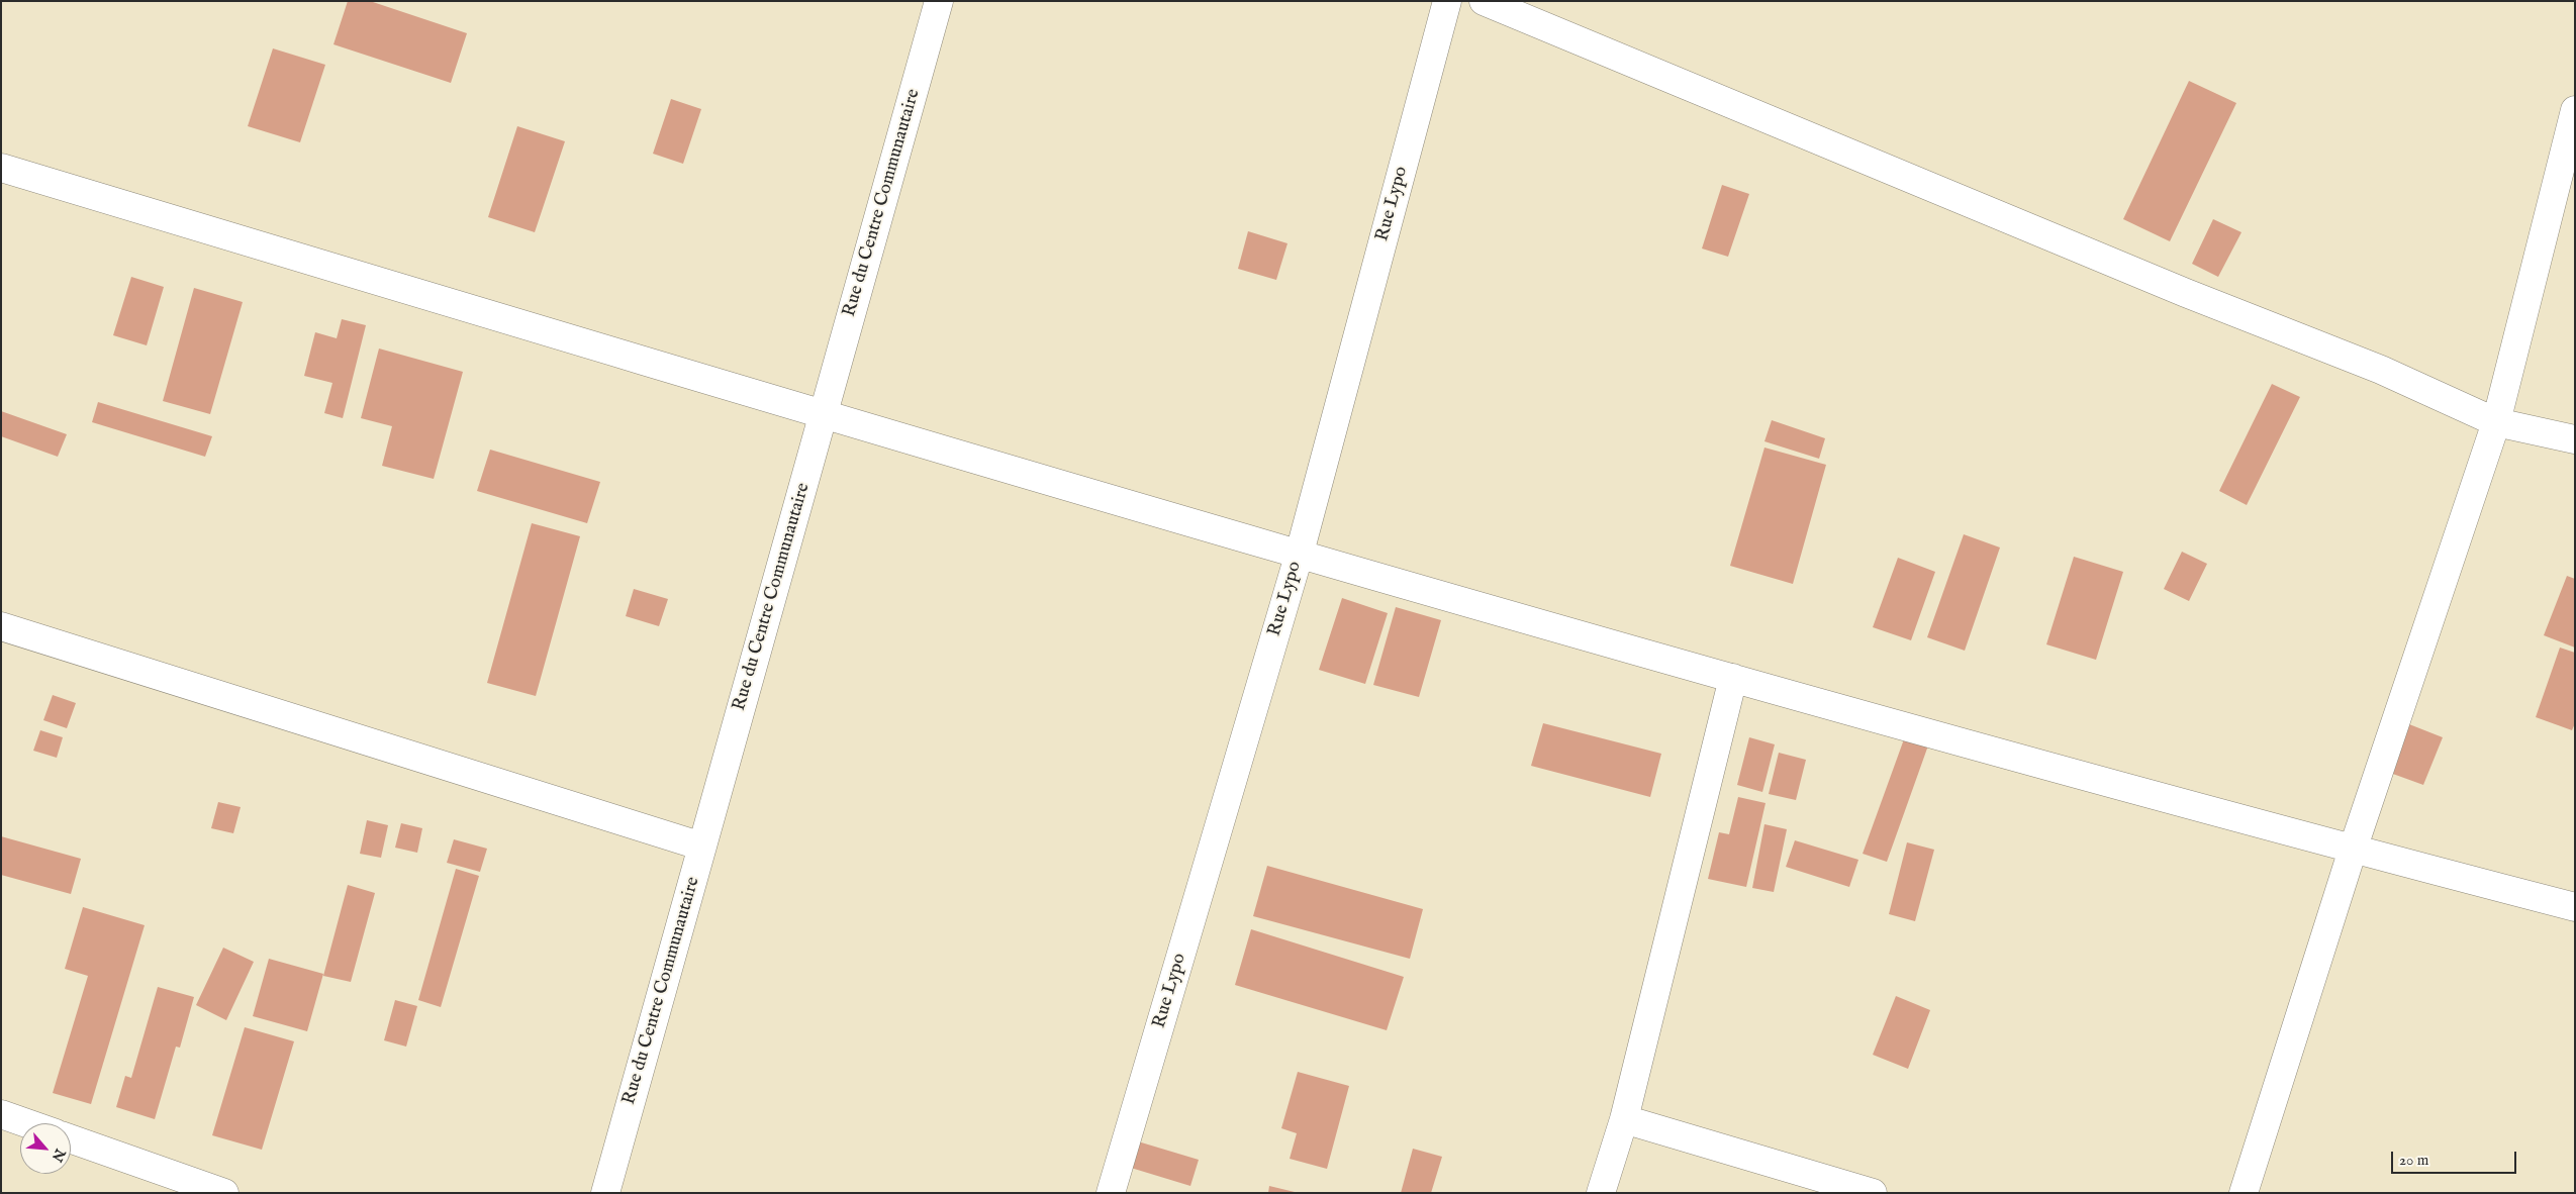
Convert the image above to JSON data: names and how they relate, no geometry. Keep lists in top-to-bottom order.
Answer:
{
  "streets": {
    "street": ["Rue du Centre Communautaire", "Rue Lypo"]
  },
  "scale_bar": "20 m",
  "north": "bottom right"
}
